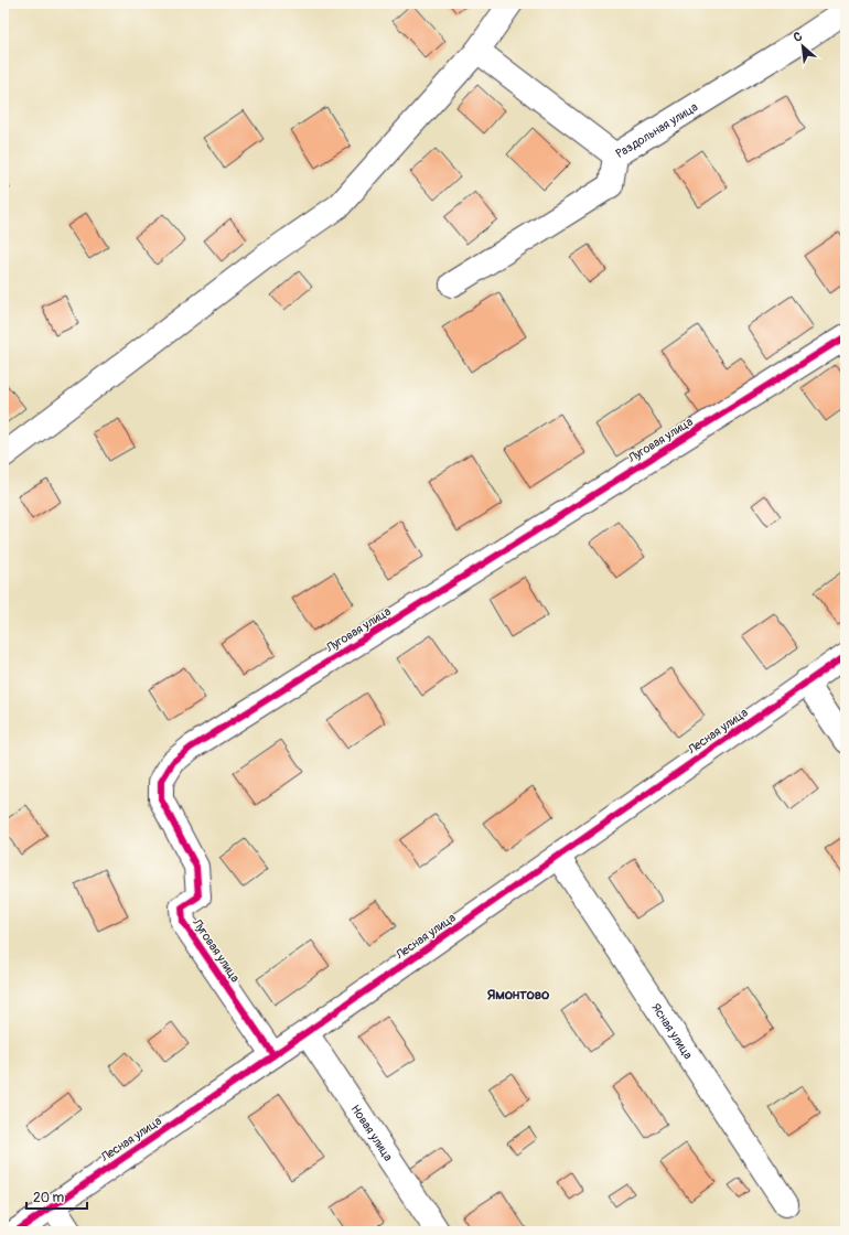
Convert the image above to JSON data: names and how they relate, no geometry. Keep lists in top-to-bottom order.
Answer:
{
  "streets": {
    "street": [
      "Раздольная улица",
      "Луговая улица",
      "Лесная улица",
      "Ясная улица",
      "Новая улица"
    ]
  },
  "crossings": [
    ["Луговая улица", "Лесная улица"],
    ["Лесная улица", "Ясная улица"],
    ["Лесная улица", "Новая улица"]
  ],
  "districts": ["Ямонтово"],
  "scale_bar": "20 m",
  "north": "top left"
}
